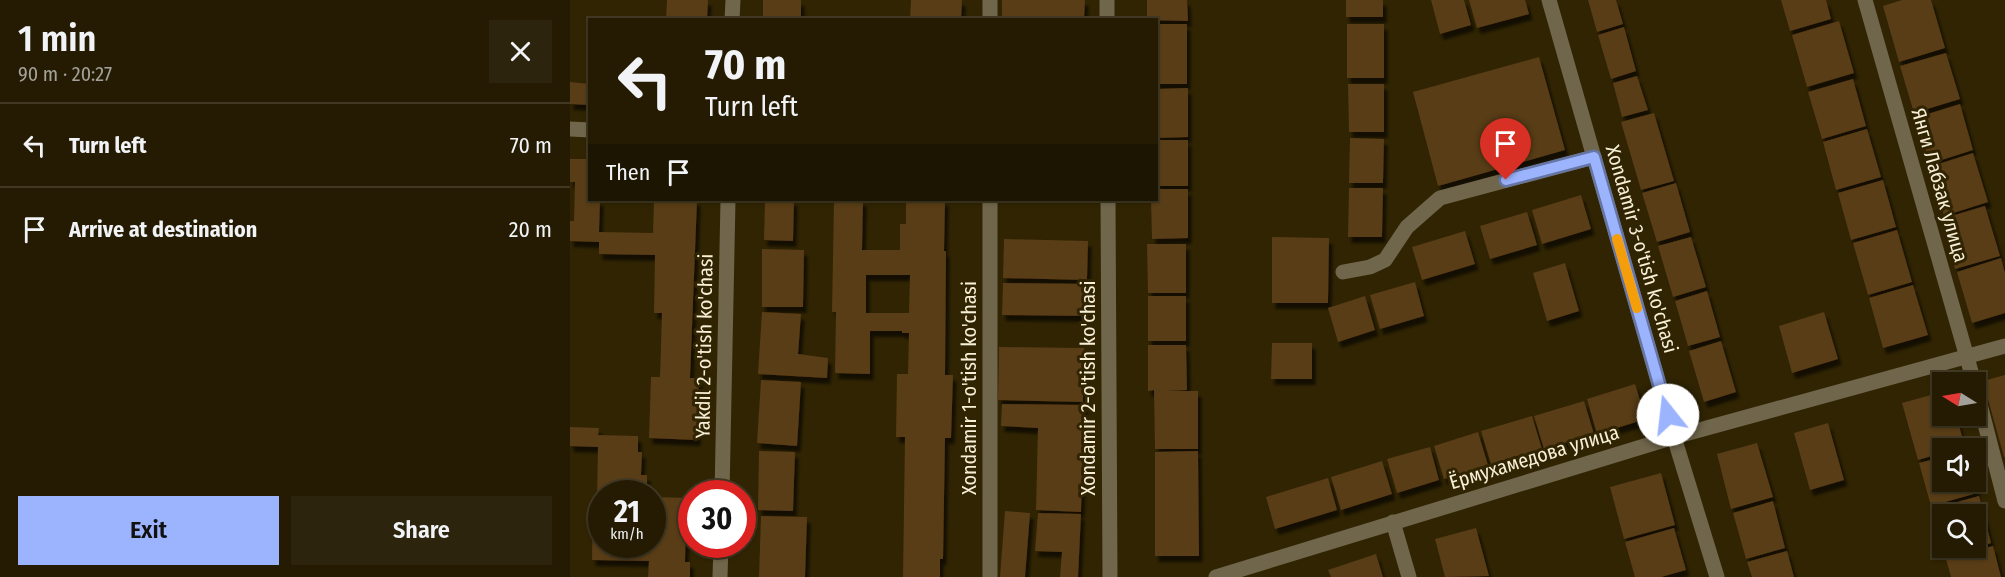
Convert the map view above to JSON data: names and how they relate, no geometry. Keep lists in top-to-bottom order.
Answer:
{
  "streets": {
    "street": [
      "Янги Лабзак улица",
      "Xondamir 3-o'tish ko'chasi",
      "Yakdil 2-o'tish ko'chasi",
      "Xondamir 1-o'tish ko'chasi",
      "Xondamir 2-o'tish ko'chasi",
      "Ёрмухамедова улица"
    ]
  },
  "crossings": [
    ["Янги Лабзак улица", "Ёрмухамедова улица"],
    ["Xondamir 3-o'tish ko'chasi", "Ёрмухамедова улица"]
  ],
  "north": "left",
  "page": {
    "heading": ["1 min", "90 m · 20:27"],
    "turn": ["70 m", "Turn left"],
    "list": [
      {
        "name": "Turn left",
        "value": "70 m"
      },
      {
        "name": "Arrive at destination",
        "value": "20 m"
      }
    ],
    "then": "Then",
    "speed": "21 km/h",
    "limit": "30",
    "buttons": ["Exit", "Share"]
  }
}
